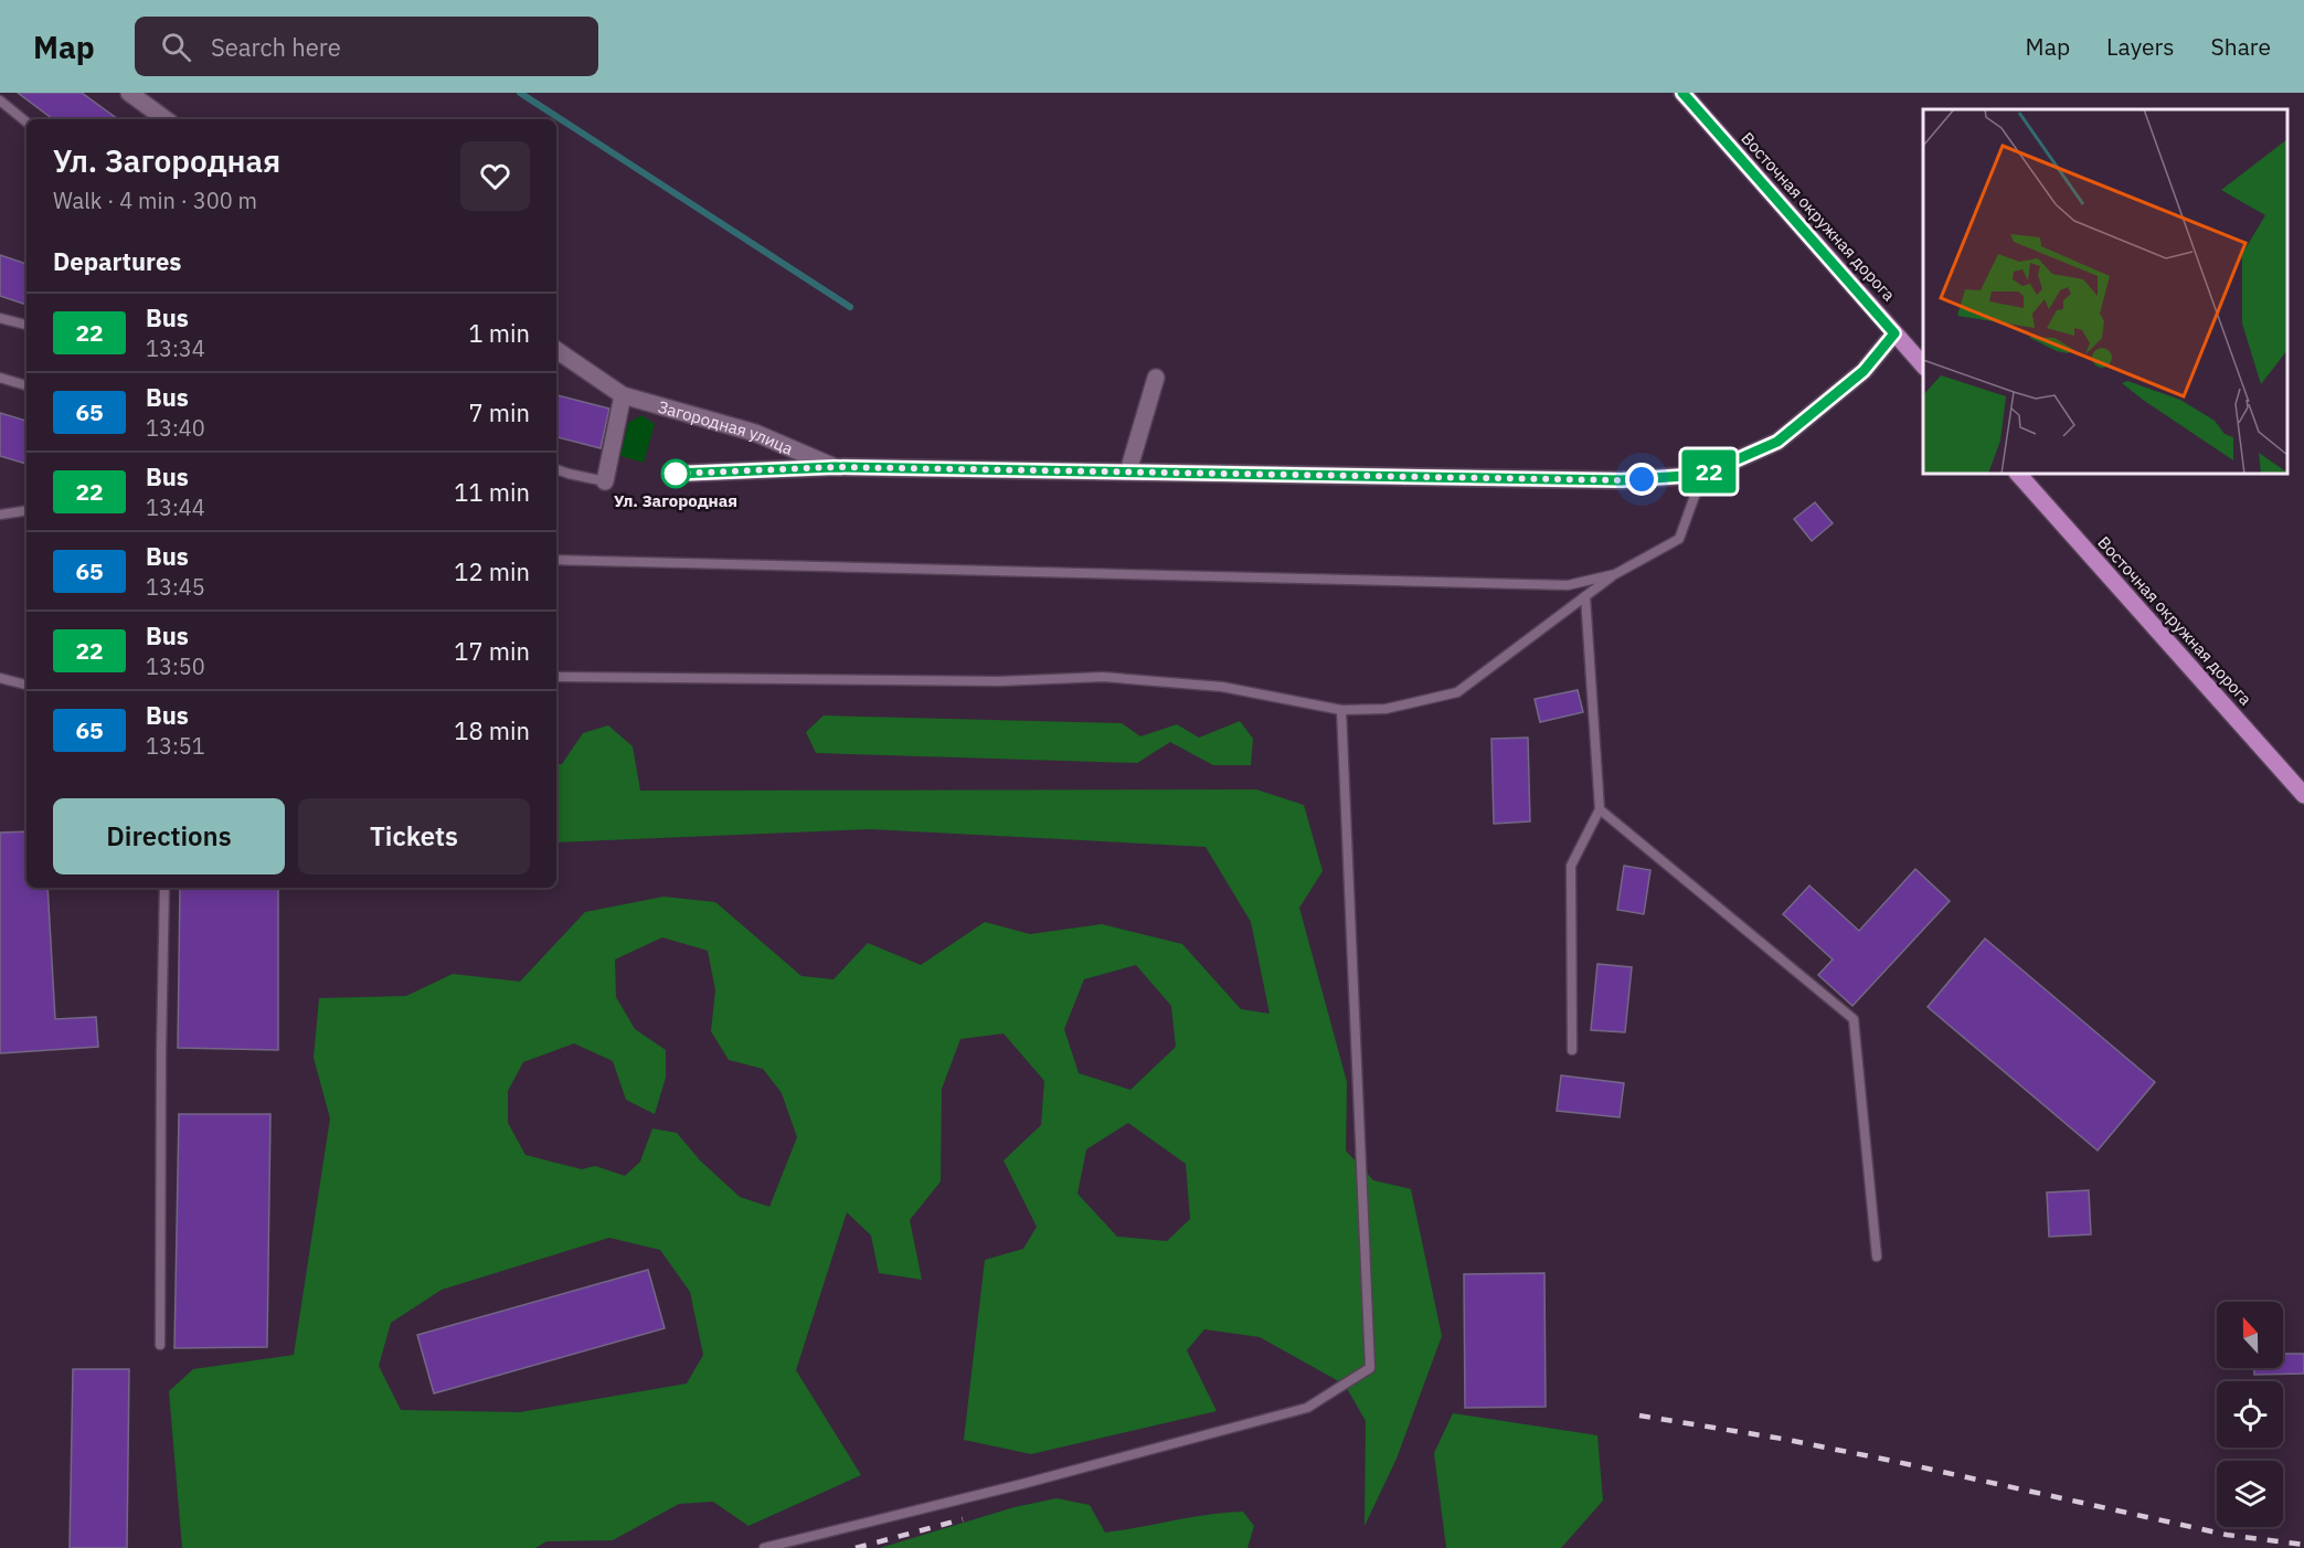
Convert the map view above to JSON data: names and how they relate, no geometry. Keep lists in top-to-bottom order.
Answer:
{
  "streets": {
    "main road": ["Восточная окружная дорога"],
    "street": ["Загородная улица"]
  },
  "crossings": [
    ["Восточная окружная дорога", "Загородная улица"]
  ],
  "places": ["Ул. Загородная"],
  "lines": ["bus line 22"],
  "north": "top",
  "page": {
    "header": "Map",
    "search": "Search here",
    "nav": ["Map", "Layers", "Share"],
    "on_map": "22",
    "heading": [
      ["Ул. Загородная", "Walk · 4 min · 300 m"],
      "Departures"
    ],
    "list": [
      {
        "mark": "22",
        "name": "Bus",
        "note": "13:34",
        "value": "1 min"
      },
      {
        "mark": "65",
        "name": "Bus",
        "note": "13:40",
        "value": "7 min"
      },
      {
        "mark": "22",
        "name": "Bus",
        "note": "13:44",
        "value": "11 min"
      },
      {
        "mark": "65",
        "name": "Bus",
        "note": "13:45",
        "value": "12 min"
      },
      {
        "mark": "22",
        "name": "Bus",
        "note": "13:50",
        "value": "17 min"
      },
      {
        "mark": "65",
        "name": "Bus",
        "note": "13:51",
        "value": "18 min"
      }
    ],
    "buttons": ["Directions", "Tickets"]
  }
}
